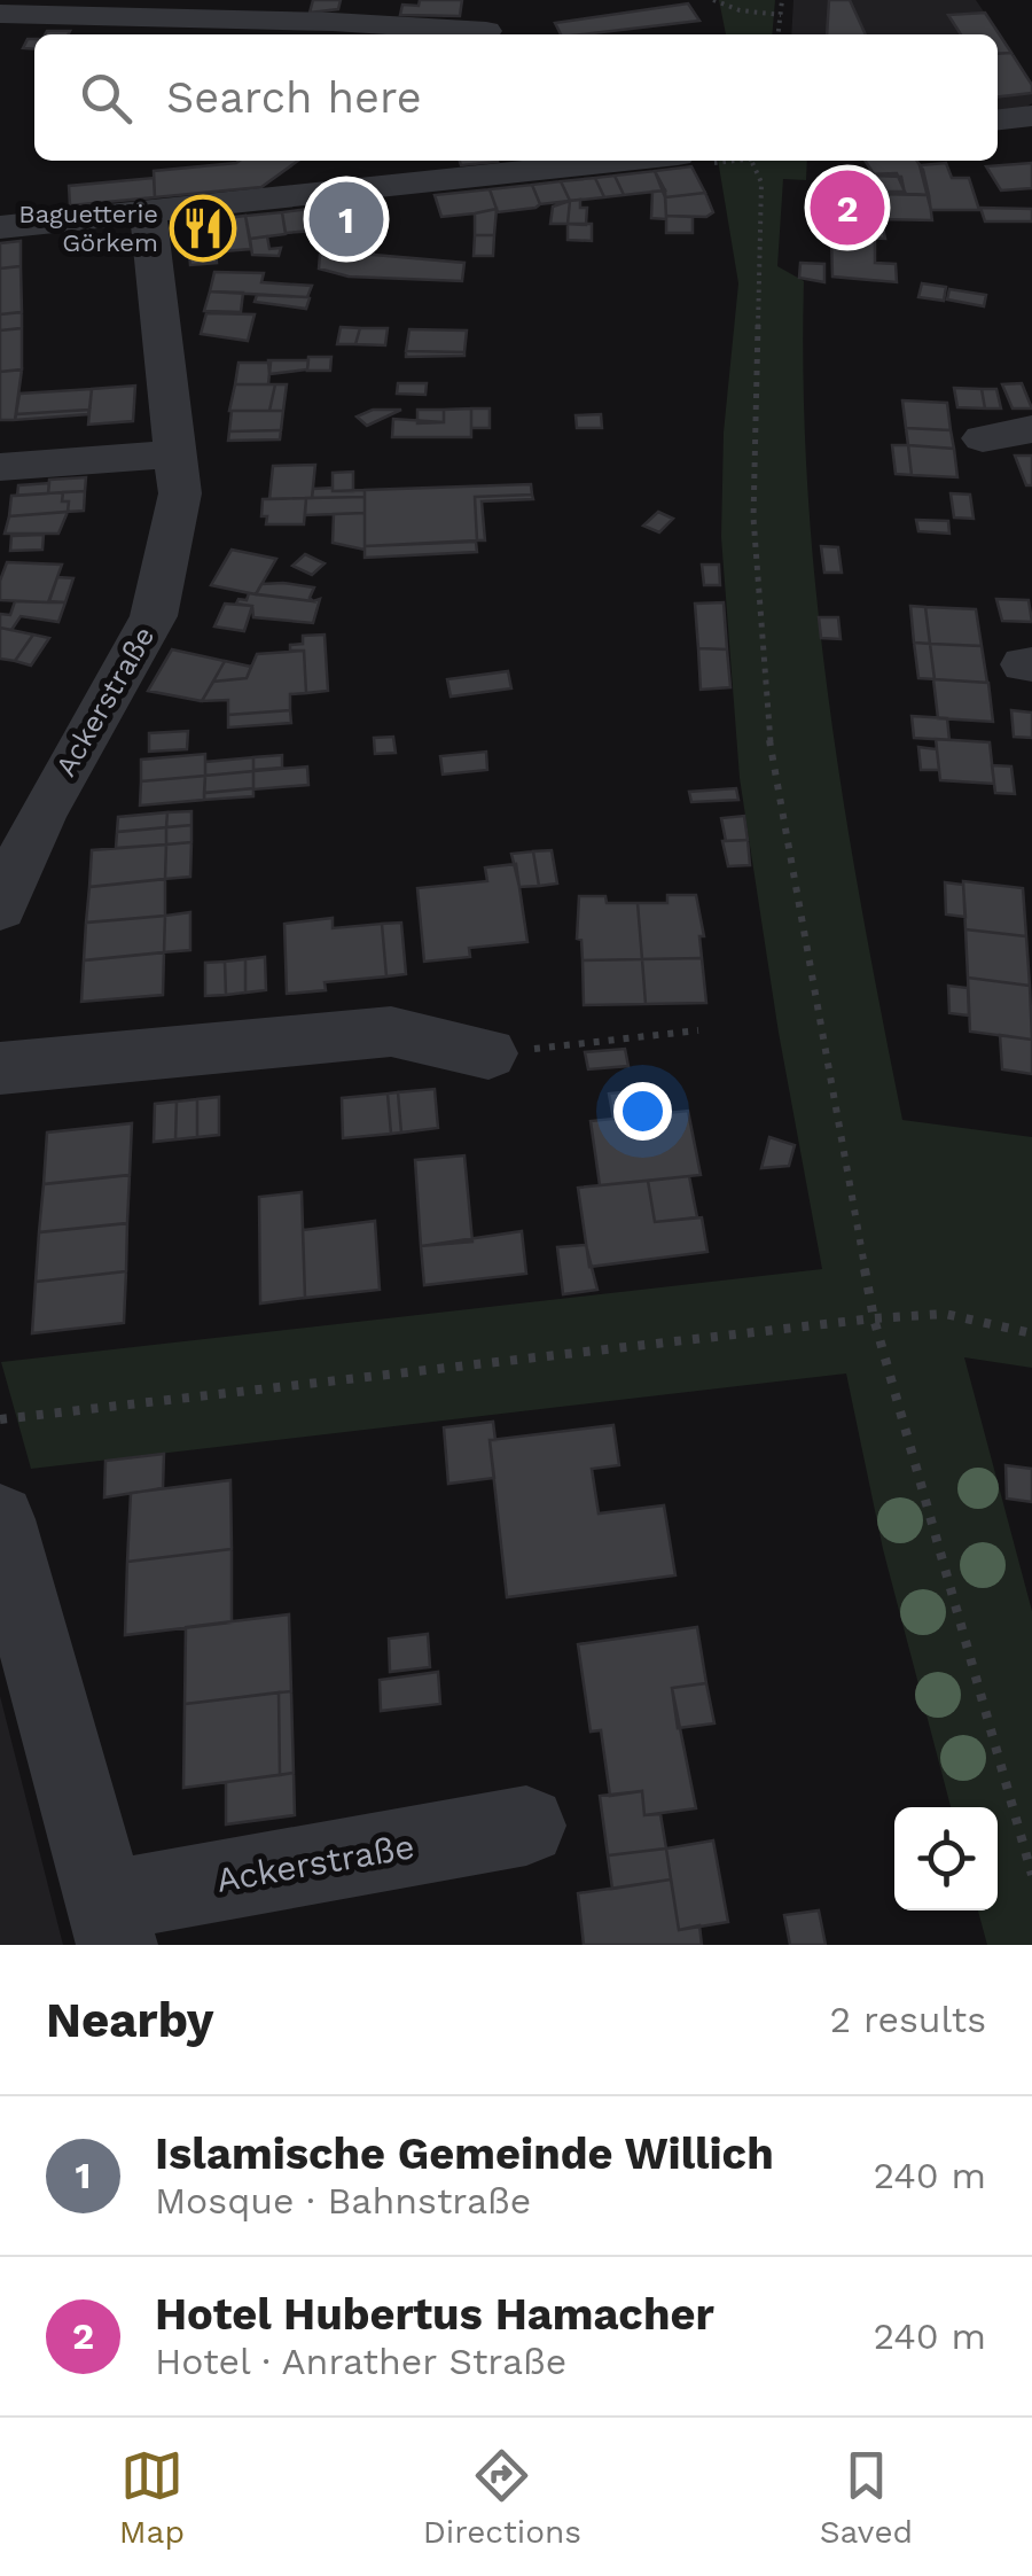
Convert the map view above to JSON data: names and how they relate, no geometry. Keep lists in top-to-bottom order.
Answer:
{
  "streets": {
    "street": ["Ackerstraße"]
  },
  "places": {
    "restaurant": ["Baguetterie Görkem"]
  },
  "page": {
    "search": "Search here",
    "pins": ["2", "1"],
    "heading": ["Nearby", "2 results"],
    "list": [
      {
        "mark": "1",
        "name": "Islamische Gemeinde Willich",
        "note": "Mosque · Bahnstraße",
        "value": "240 m"
      },
      {
        "mark": "2",
        "name": "Hotel Hubertus Hamacher",
        "note": "Hotel · Anrather Straße",
        "value": "240 m"
      }
    ],
    "nav": ["Map", "Directions", "Saved"]
  }
}
